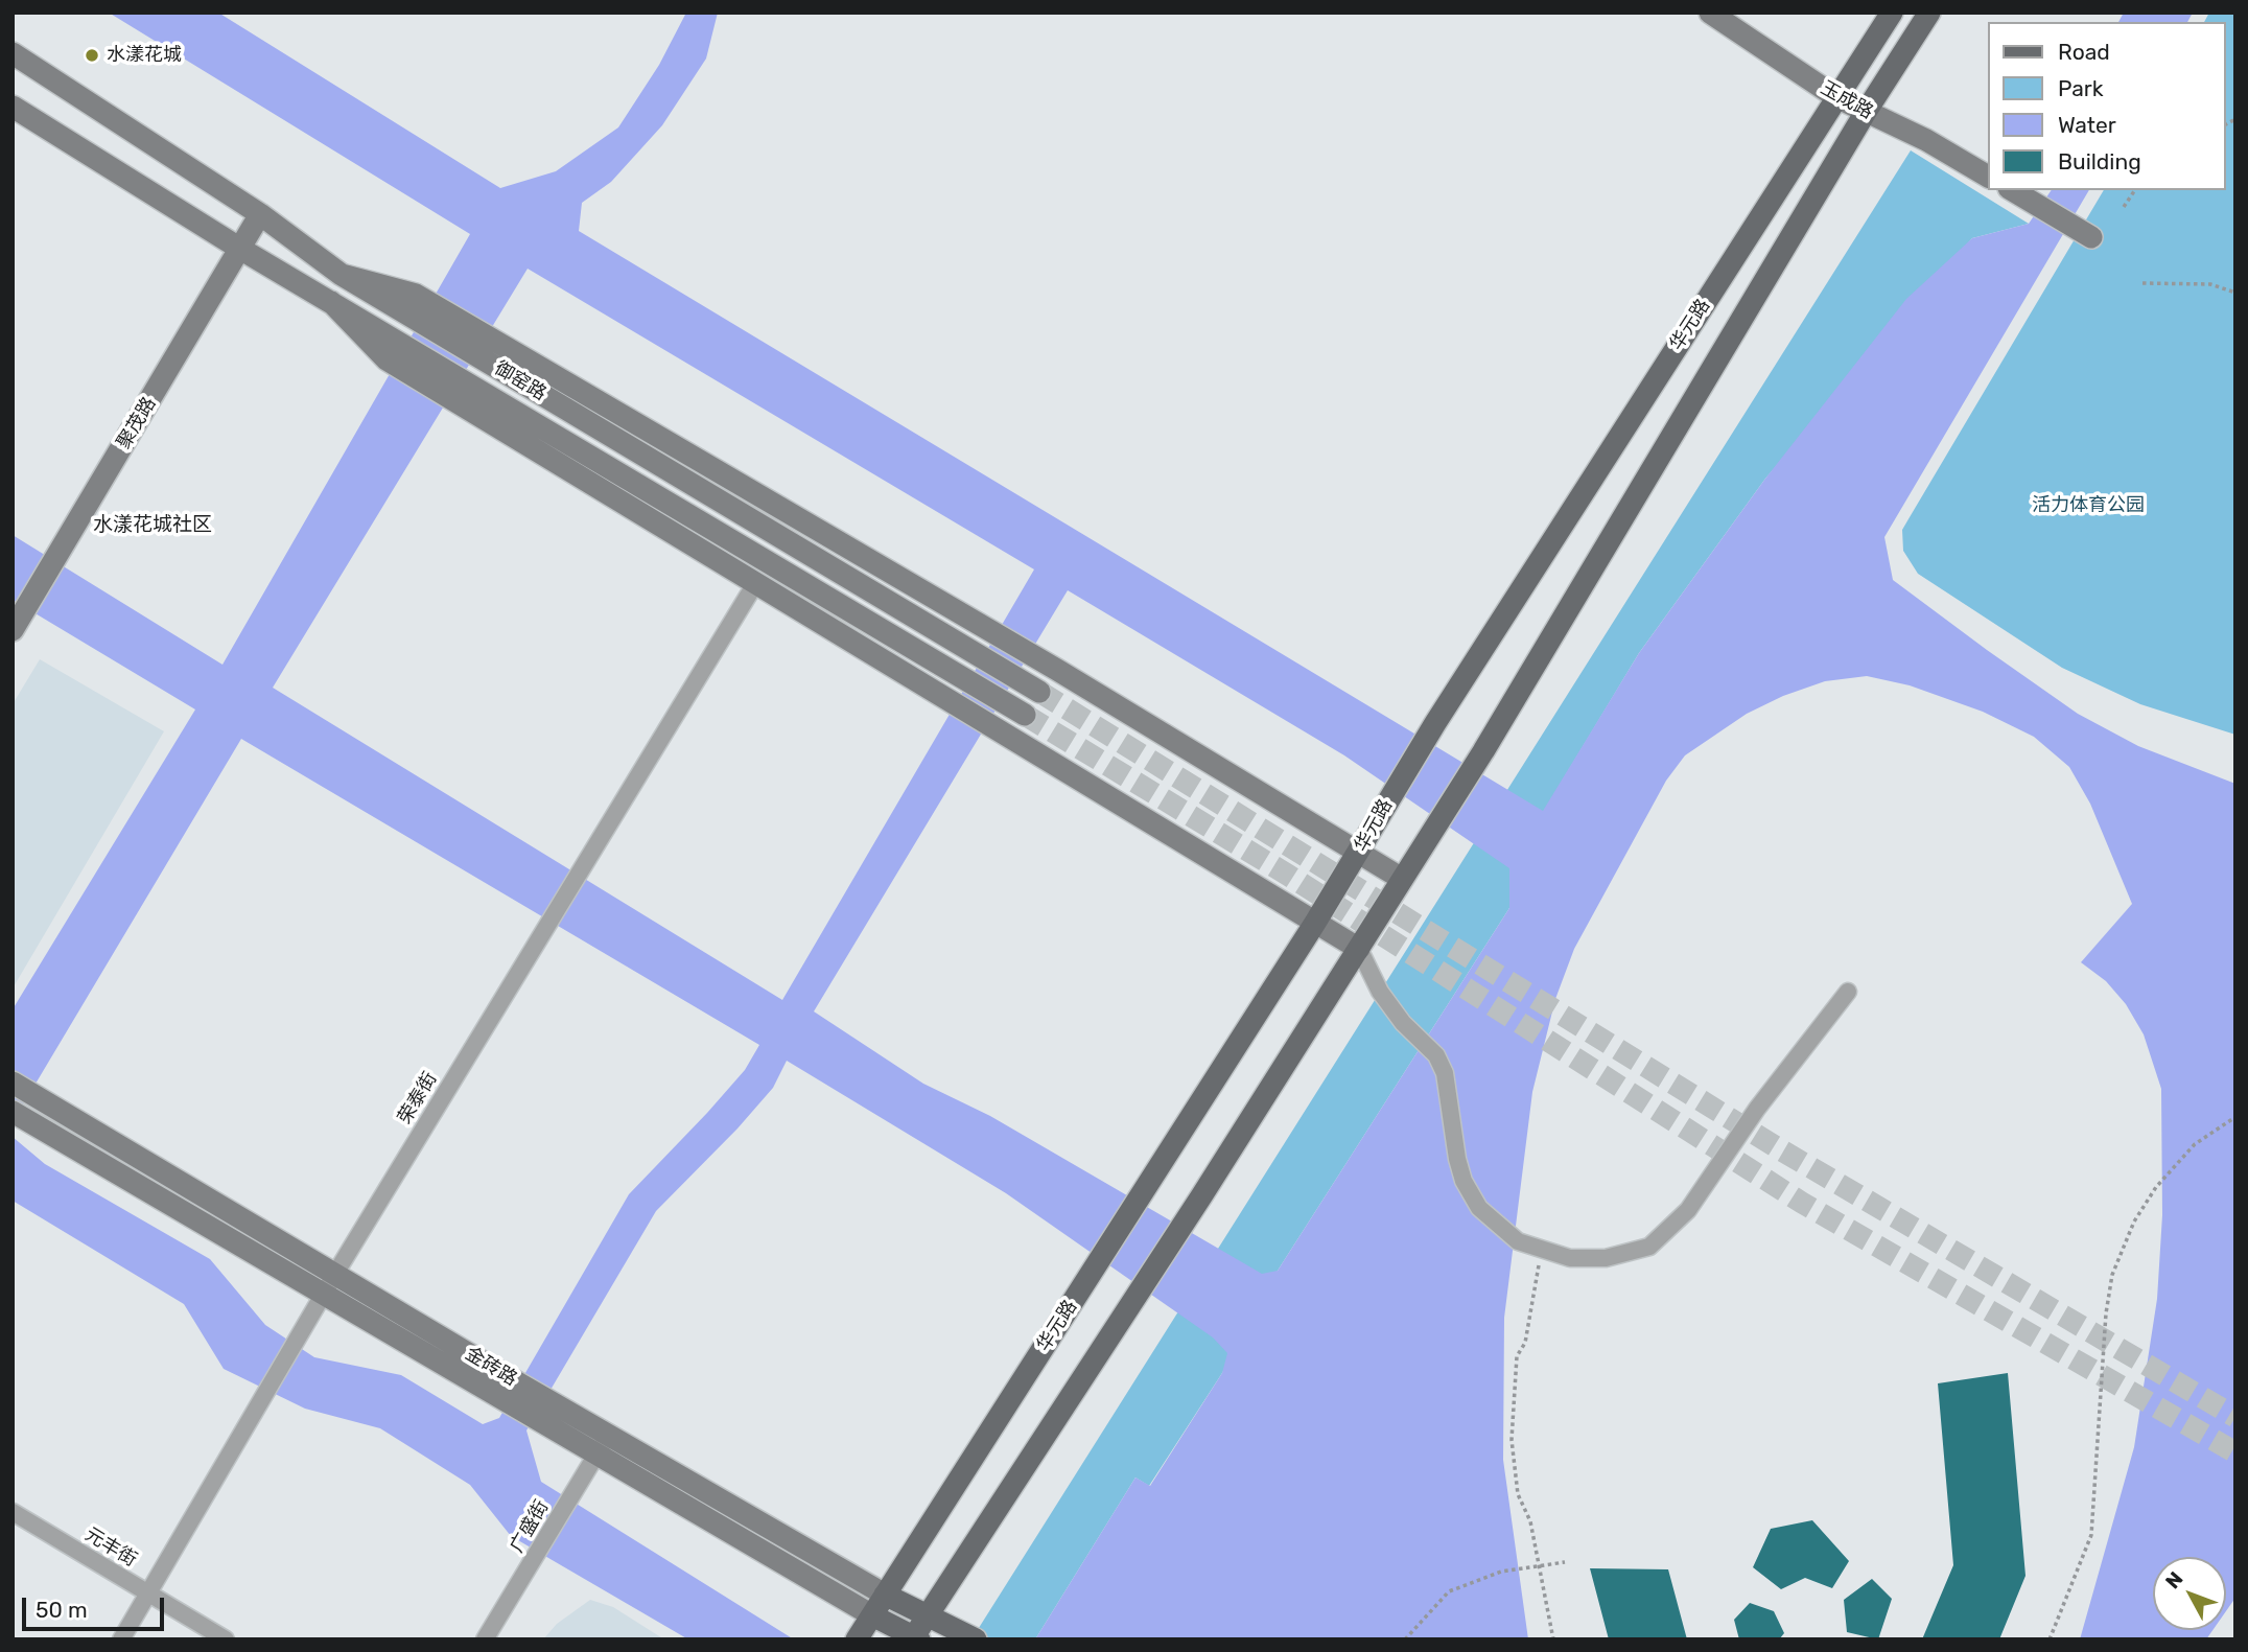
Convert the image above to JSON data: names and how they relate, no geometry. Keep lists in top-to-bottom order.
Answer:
{
  "streets": {
    "main road": ["华元路", "金砖路"],
    "street": [
      "玉成路",
      "御窑路",
      "聚茂路",
      "荣泰街",
      "广盛街",
      "元丰街"
    ]
  },
  "crossings": [
    ["玉成路", "华元路"],
    ["华元路", "金砖路"],
    ["御窑路", "聚茂路"],
    ["荣泰街", "金砖路"],
    ["荣泰街", "元丰街"],
    ["金砖路", "广盛街"]
  ],
  "districts": ["水漾花城社区"],
  "parks": ["活力体育公园"],
  "places": ["水漾花城"],
  "legend": [
    "Road",
    "Park",
    "Water",
    "Building"
  ],
  "scale_bar": "50 m",
  "north": "top left"
}
